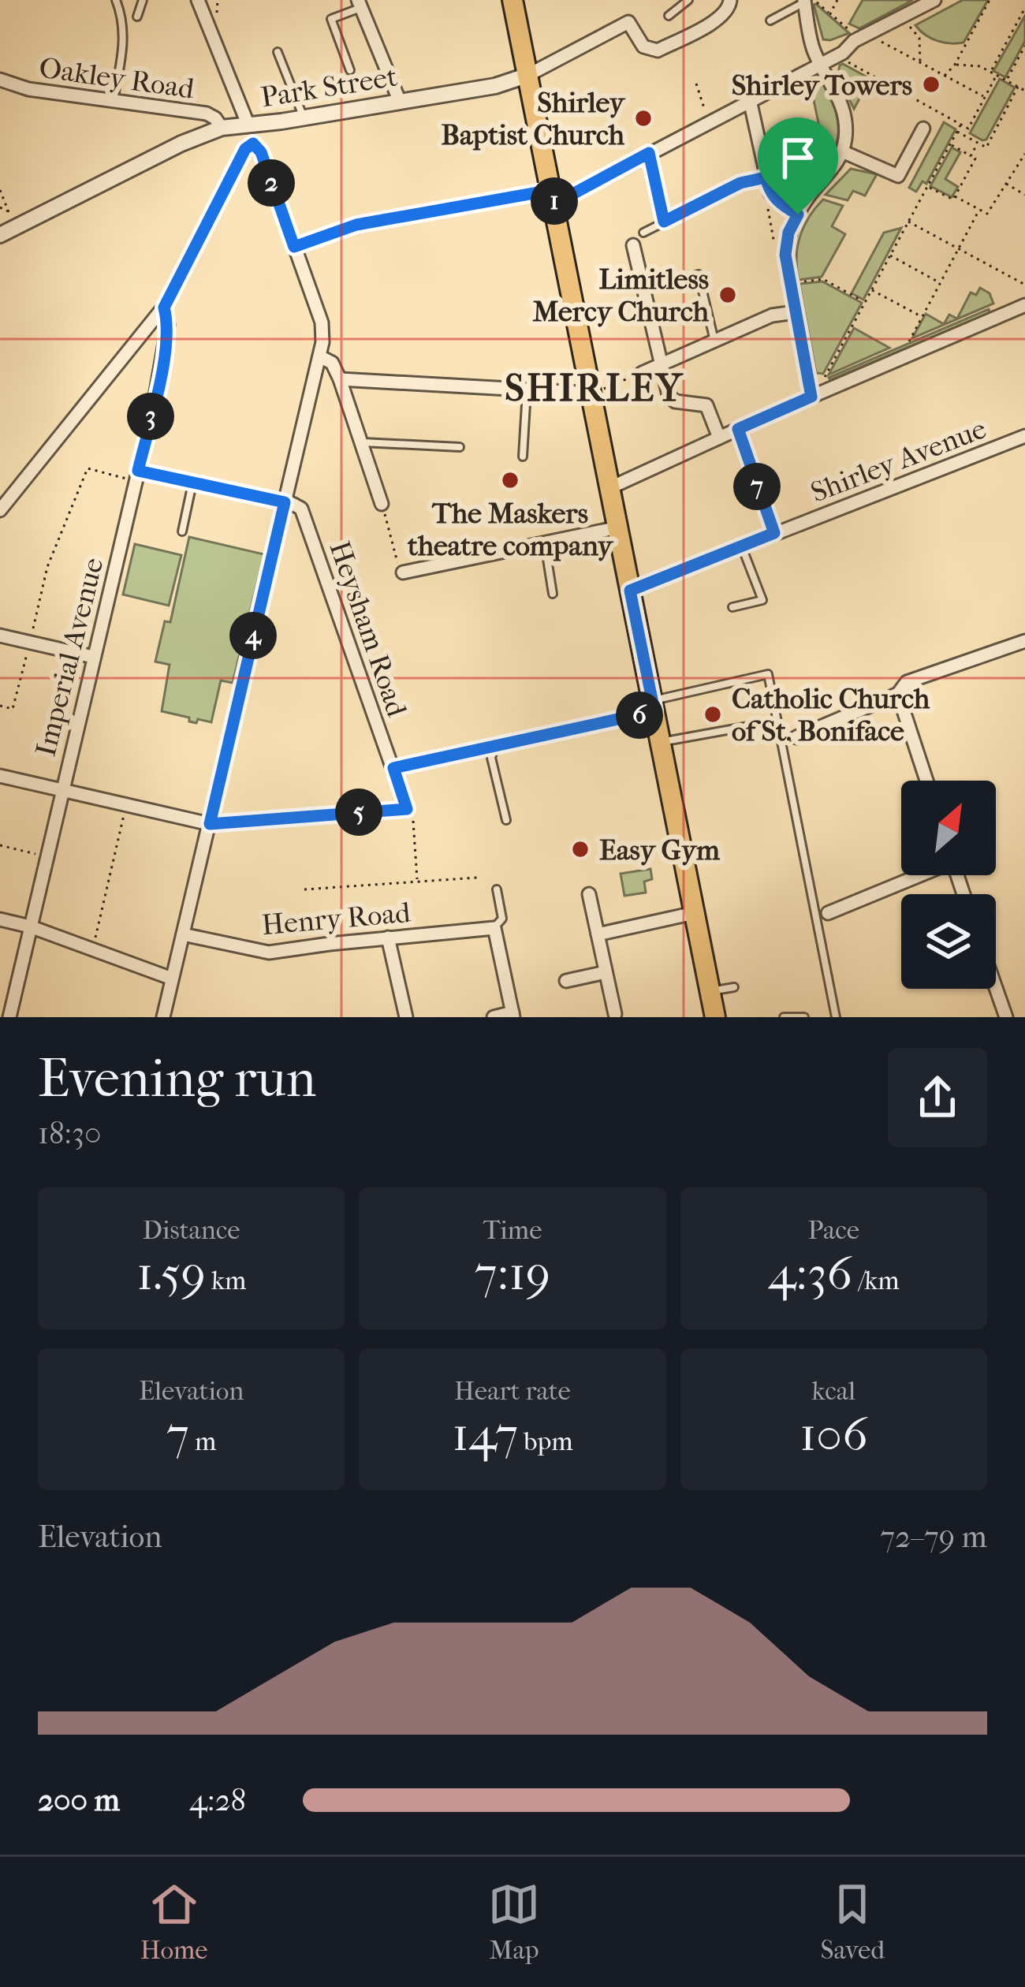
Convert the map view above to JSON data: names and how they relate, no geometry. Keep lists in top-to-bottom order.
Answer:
{
  "streets": {
    "street": [
      "Oakley Road",
      "Park Street",
      "Shirley Avenue",
      "Heysham Road",
      "Imperial Avenue",
      "Henry Road"
    ]
  },
  "crossings": [
    ["Oakley Road", "Park Street"]
  ],
  "districts": ["SHIRLEY"],
  "places": [
    "Shirley Towers",
    "Shirley Baptist Church",
    "Limitless Mercy Church",
    "The Maskers theatre company",
    "Catholic Church of St. Boniface",
    "Easy Gym"
  ],
  "north": "top right",
  "page": {
    "pins": [
      "2",
      "1",
      "3",
      "7",
      "4",
      "6",
      "5"
    ],
    "heading": ["Evening run", "18:30"],
    "stats": [
      ["Distance", "1.59 km"],
      ["Time", "7:19"],
      ["Pace", "4:36 /km"],
      ["Elevation", "7 m"],
      ["Heart rate", "147 bpm"],
      ["kcal", "106"]
    ],
    "chart": ["Elevation", "72–79 m"],
    "list": [
      {
        "name": "200 m",
        "note": "4:28"
      }
    ],
    "tabs": ["Home", "Map", "Saved"]
  }
}
